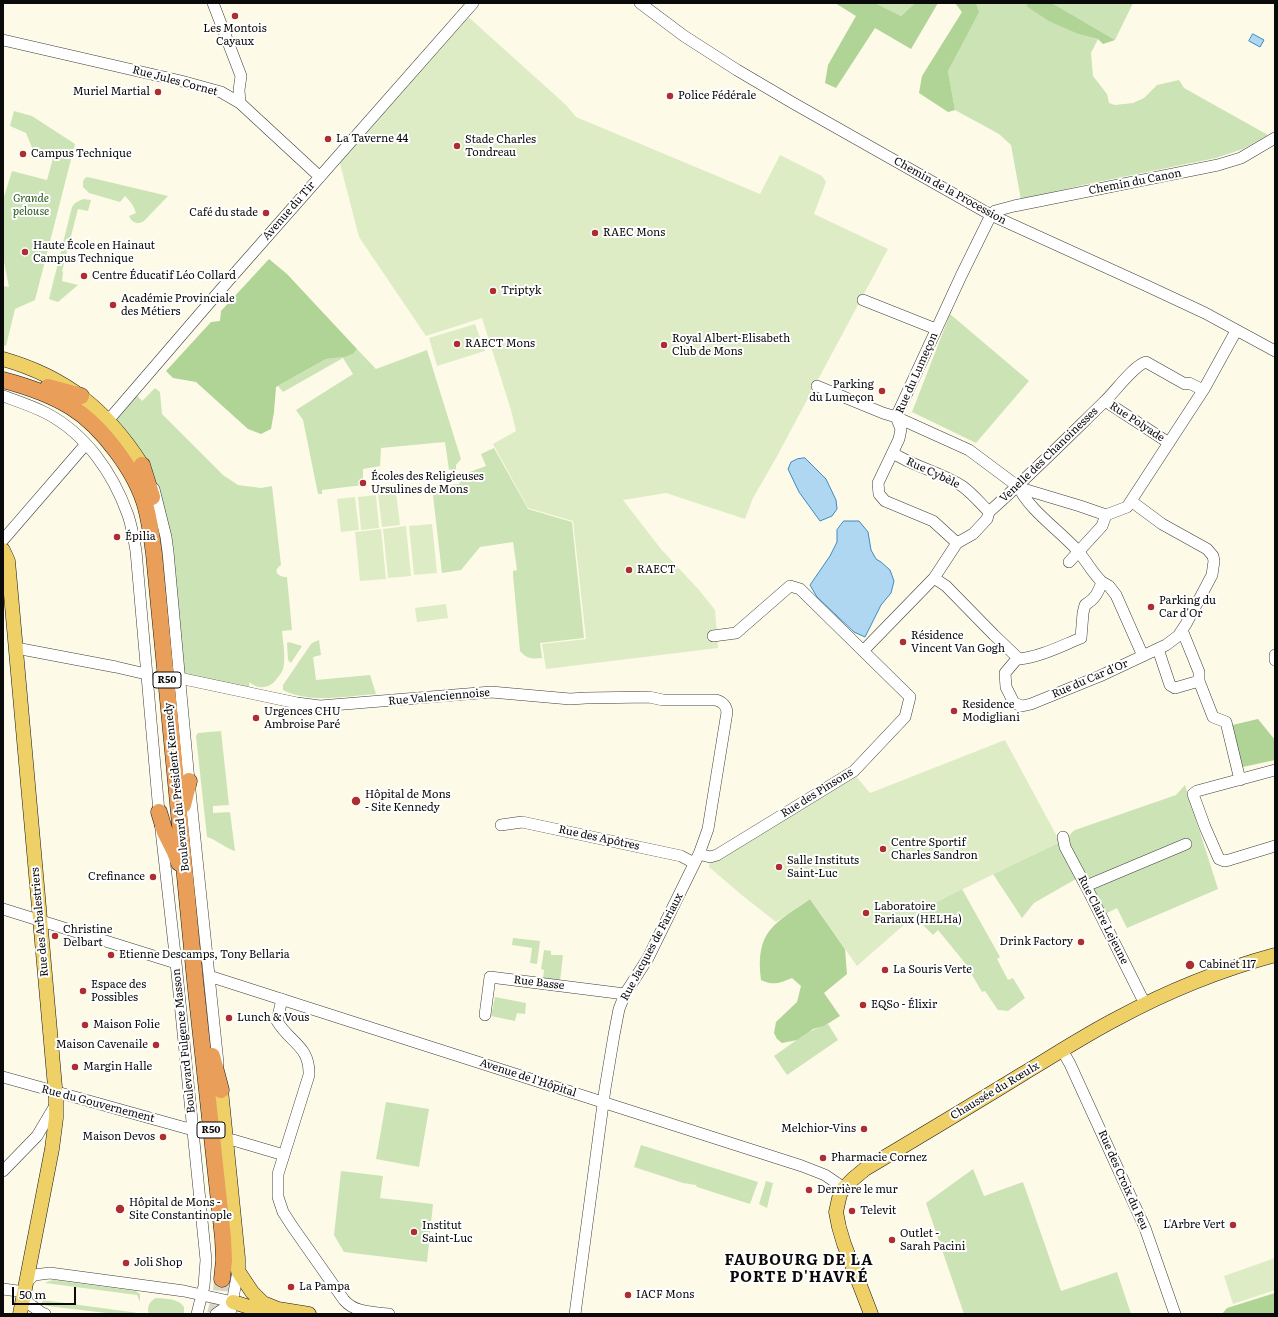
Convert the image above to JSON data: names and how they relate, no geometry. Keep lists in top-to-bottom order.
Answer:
{
  "streets": {
    "highway": ["R50", "Boulevard du Président Kennedy", "Boulevard Fulgence Masson"],
    "main road": ["Rue des Arbalestriers", "Chaussée du Rœulx"],
    "street": [
      "Rue Jules Cornet",
      "Chemin du Canon",
      "Chemin de la Procession",
      "Avenue du Tir",
      "Rue du Lumeçon",
      "Rue Polyade",
      "Venelle des Chanoinesses",
      "Rue Cybèle",
      "Rue du Car d'Or",
      "Rue Valenciennoise",
      "Rue des Pinsons",
      "Rue des Apôtres",
      "Rue Claire Lejeune",
      "Rue Jacques de Fariaux",
      "Rue Basse",
      "Avenue de l'Hôpital",
      "Rue du Gouvernement",
      "Rue des Croix du Feu"
    ]
  },
  "crossings": [
    ["Rue Jules Cornet", "Avenue du Tir"],
    ["Chemin du Canon", "Chemin de la Procession"],
    ["Chemin du Canon", "Rue du Lumeçon"],
    ["Chemin de la Procession", "Rue du Lumeçon"],
    ["Avenue du Tir", "Boulevard du Président Kennedy"],
    ["Rue du Lumeçon", "Venelle des Chanoinesses"],
    ["Rue Polyade", "Venelle des Chanoinesses"],
    ["Venelle des Chanoinesses", "Rue Cybèle"],
    ["Venelle des Chanoinesses", "Rue des Pinsons"],
    ["Rue Valenciennoise", "Boulevard du Président Kennedy"],
    ["Rue Valenciennoise", "Rue Jacques de Fariaux"],
    ["Boulevard du Président Kennedy", "Boulevard Fulgence Masson"],
    ["Boulevard du Président Kennedy", "Avenue de l'Hôpital"],
    ["Rue des Pinsons", "Rue des Apôtres"],
    ["Rue des Pinsons", "Rue Jacques de Fariaux"],
    ["Rue des Apôtres", "Rue Jacques de Fariaux"],
    ["Rue Claire Lejeune", "Chaussée du Rœulx"],
    ["Rue des Arbalestriers", "Rue du Gouvernement"],
    ["Rue Jacques de Fariaux", "Rue Basse"],
    ["Rue Jacques de Fariaux", "Avenue de l'Hôpital"],
    ["Boulevard Fulgence Masson", "Avenue de l'Hôpital"],
    ["Boulevard Fulgence Masson", "Rue du Gouvernement"],
    ["Avenue de l'Hôpital", "Chaussée du Rœulx"],
    ["Chaussée du Rœulx", "Rue des Croix du Feu"]
  ],
  "districts": ["FAUBOURG DE LA PORTE D'HAVRÉ"],
  "parks": ["Grande pelouse"],
  "places": [
    "Les Montois Cayaux",
    "Muriel Martial",
    "Police Fédérale",
    "La Taverne 44",
    "Stade Charles Tondreau",
    "Campus Technique",
    "Café du stade",
    "RAEC Mons",
    "Haute École en Hainaut Campus Technique",
    "Centre Éducatif Léo Collard",
    "Triptyk",
    "Académie Provinciale des Métiers",
    "RAECT Mons",
    "Royal Albert-Elisabeth Club de Mons",
    "Parking du Lumeçon",
    "Écoles des Religieuses Ursulines de Mons",
    "Épilia",
    "RAECT",
    "Parking du Car d'Or",
    "Résidence Vincent Van Gogh",
    "Residence Modigliani",
    "Urgences CHU Ambroise Paré",
    "Hôpital de Mons - Site Kennedy",
    "Centre Sportif Charles Sandron",
    "Salle Instituts Saint-Luc",
    "Crefinance",
    "Laboratoire Fariaux (HELHa)",
    "Christine Delbart",
    "Drink Factory",
    "Etienne Descamps, Tony Bellaria",
    "Cabinet 117",
    "La Souris Verte",
    "Espace des Possibles",
    "EQSo - Élixir",
    "Lunch & Vous",
    "Maison Folie",
    "Maison Cavenaile",
    "Margin Halle",
    "Melchior-Vins",
    "Maison Devos",
    "Pharmacie Cornez",
    "Derrière le mur",
    "Hôpital de Mons - Site Constantinople",
    "Televit",
    "L'Arbre Vert",
    "Institut Saint-Luc",
    "Outlet - Sarah Pacini",
    "Joli Shop",
    "La Pampa",
    "IACF Mons"
  ],
  "scale_bar": "50 m"
}
